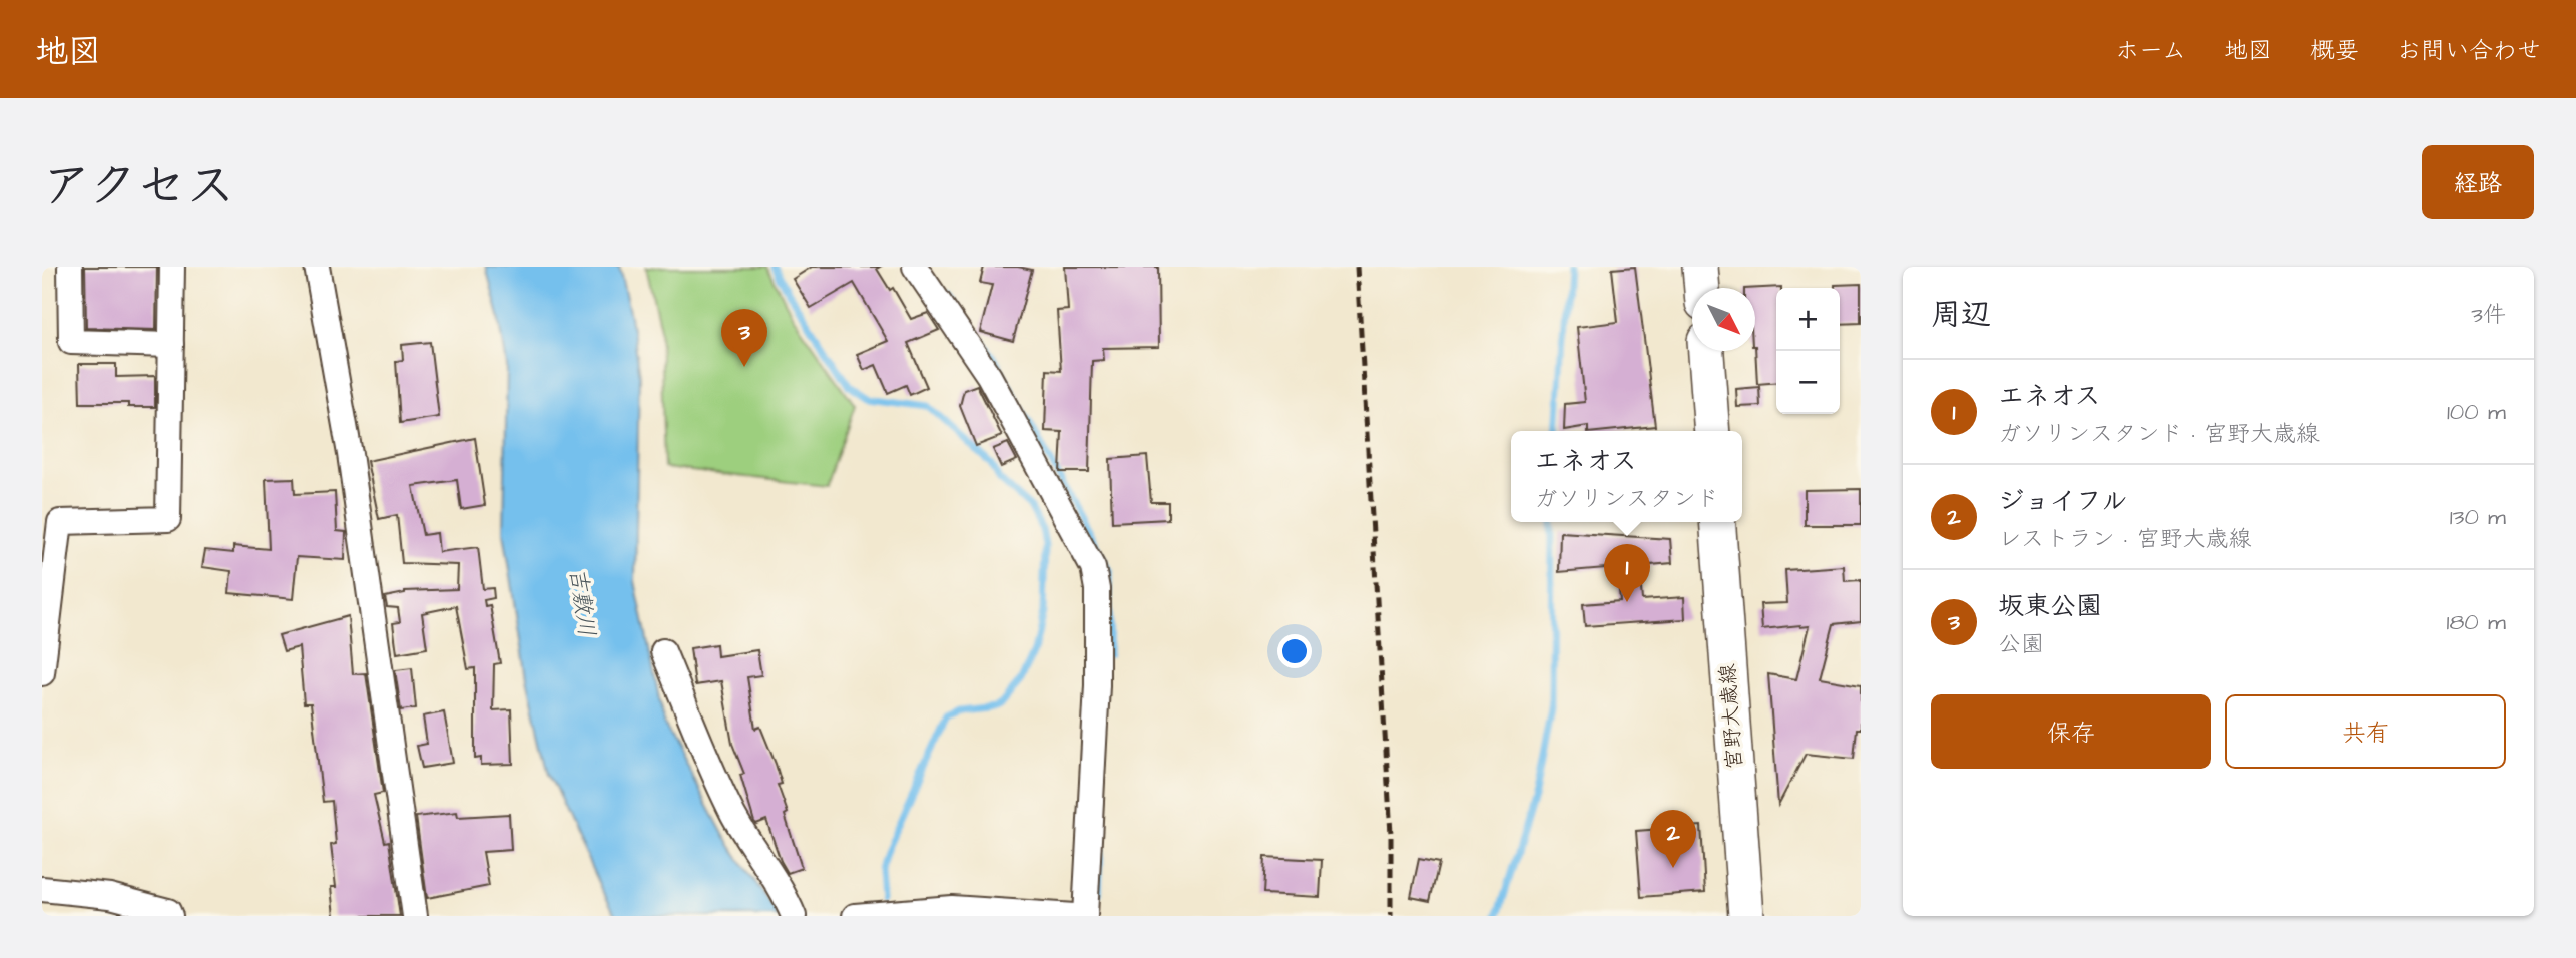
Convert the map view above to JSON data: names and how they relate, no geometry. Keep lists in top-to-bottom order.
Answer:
{
  "streets": {
    "main road": ["宮野大歳線"]
  },
  "water": ["吉敷川"],
  "north": "bottom right",
  "page": {
    "header": "地図",
    "nav": [
      "ホーム",
      "地図",
      "概要",
      "お問い合わせ"
    ],
    "title": "アクセス",
    "buttons": [
      "経路",
      ["保存", "共有"]
    ],
    "heading": ["周辺", "3件"],
    "map_buttons": ["+", "−"],
    "pins": ["3", "1", "2"],
    "list": [
      {
        "mark": "1",
        "name": "エネオス",
        "note": "ガソリンスタンド · 宮野大歳線",
        "value": "100 m"
      },
      {
        "mark": "2",
        "name": "ジョイフル",
        "note": "レストラン · 宮野大歳線",
        "value": "130 m"
      },
      {
        "mark": "3",
        "name": "坂東公園",
        "note": "公園",
        "value": "180 m"
      }
    ],
    "popup": ["エネオス", "ガソリンスタンド"]
  }
}
